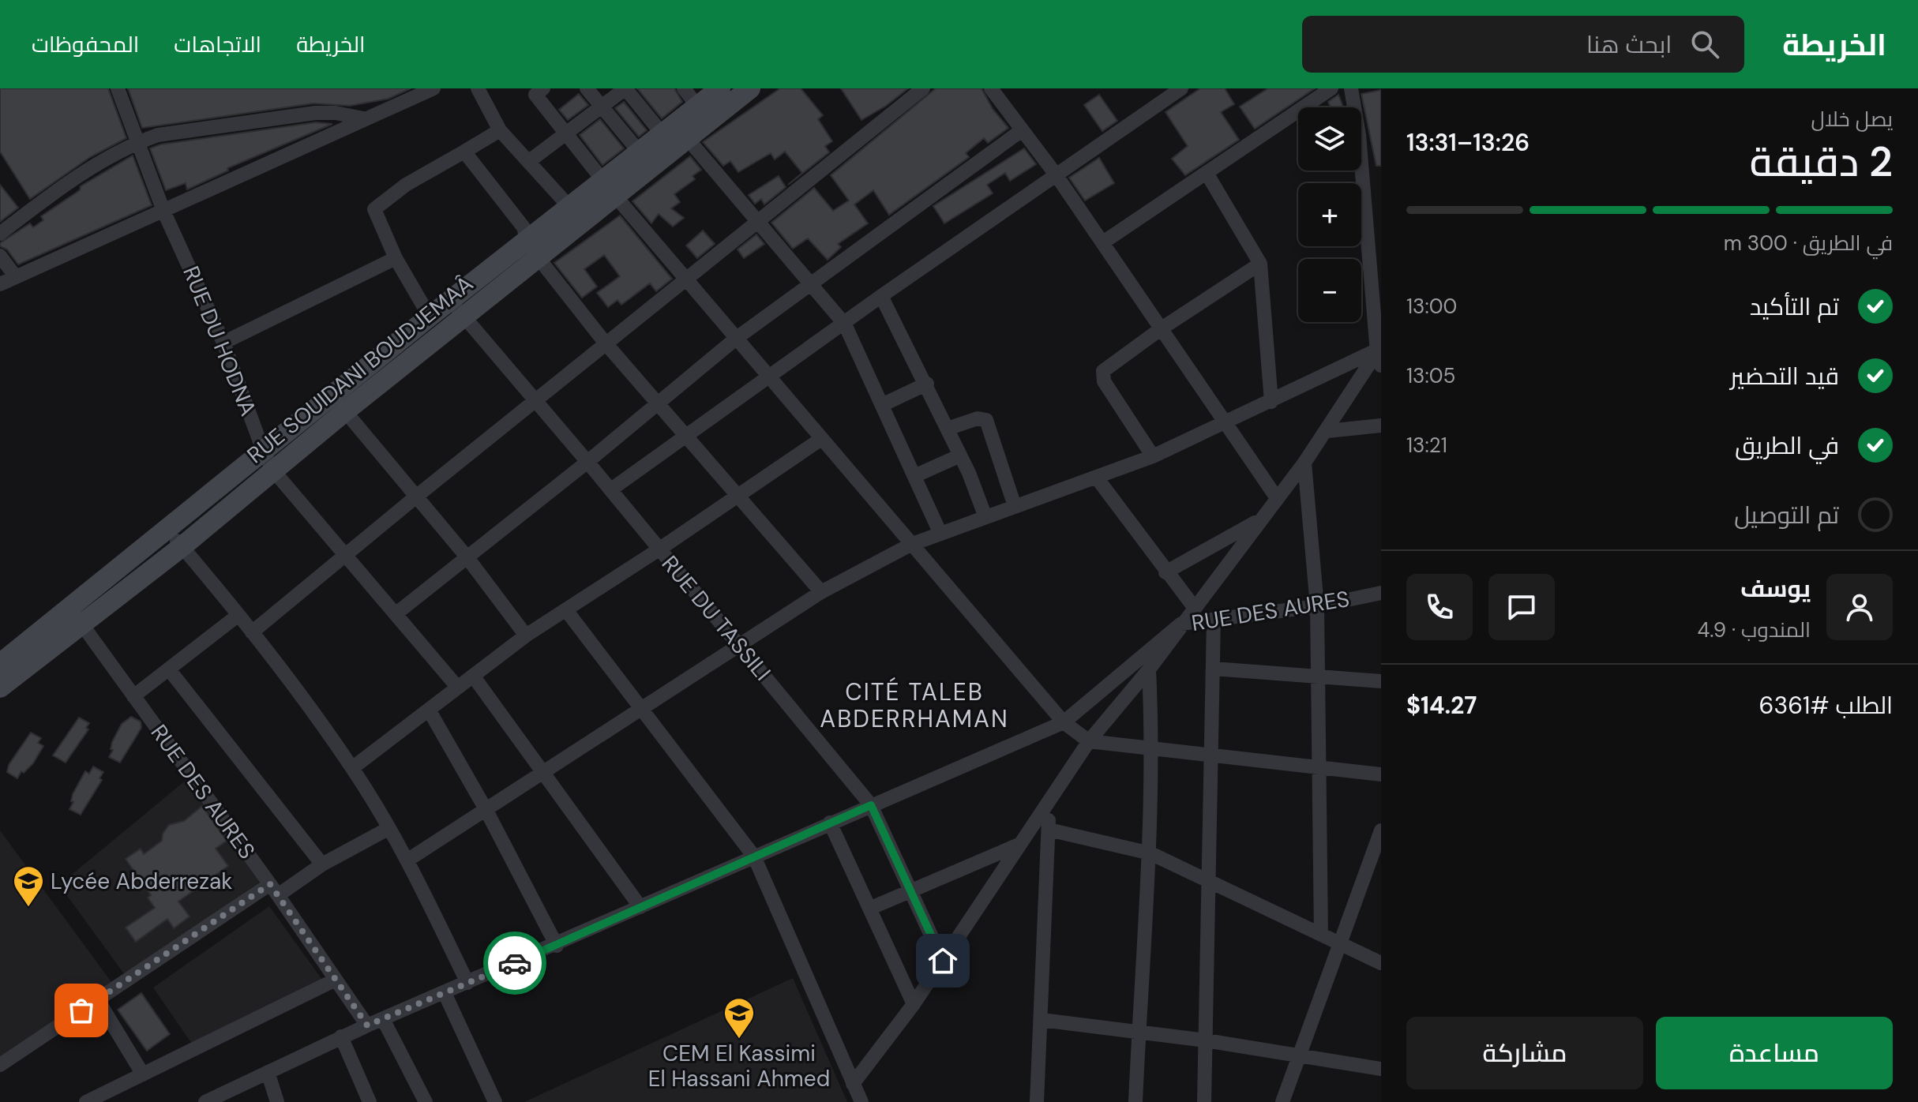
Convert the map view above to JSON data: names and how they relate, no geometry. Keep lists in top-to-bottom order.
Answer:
{
  "streets": {
    "main road": ["RUE SOUIDANI BOUDJEMAÂ"],
    "street": ["RUE DU HODNA", "RUE DES AURES", "RUE DU TASSILI"]
  },
  "crossings": [
    ["RUE DU HODNA", "RUE SOUIDANI BOUDJEMAÂ"],
    ["RUE SOUIDANI BOUDJEMAÂ", "RUE DES AURES"],
    ["RUE SOUIDANI BOUDJEMAÂ", "RUE DU TASSILI"],
    ["RUE DES AURES", "RUE DU TASSILI"]
  ],
  "districts": ["CITÉ TALEB ABDERRHAMAN"],
  "places": {
    "school or university": ["Lycée Abderrezak", "CEM El Kassimi El Hassani Ahmed"]
  },
  "page": {
    "header": "الخريطة",
    "search": "ابحث هنا",
    "nav": ["الخريطة", "الاتجاهات", "المحفوظات"],
    "heading": ["2 دقيقة", "يصل خلال", "13:26–13:31"],
    "panel": [
      "يوسف",
      "المندوب · 4.9",
      "الطلب #6361",
      "$14.27"
    ],
    "map_buttons": ["+", "−"],
    "bar": "في الطريق · 300 m",
    "list": [
      ["تم التأكيد", "13:00"],
      ["قيد التحضير", "13:05"],
      ["في الطريق", "13:21"],
      "تم التوصيل"
    ],
    "buttons": ["مساعدة", "مشاركة"]
  }
}
